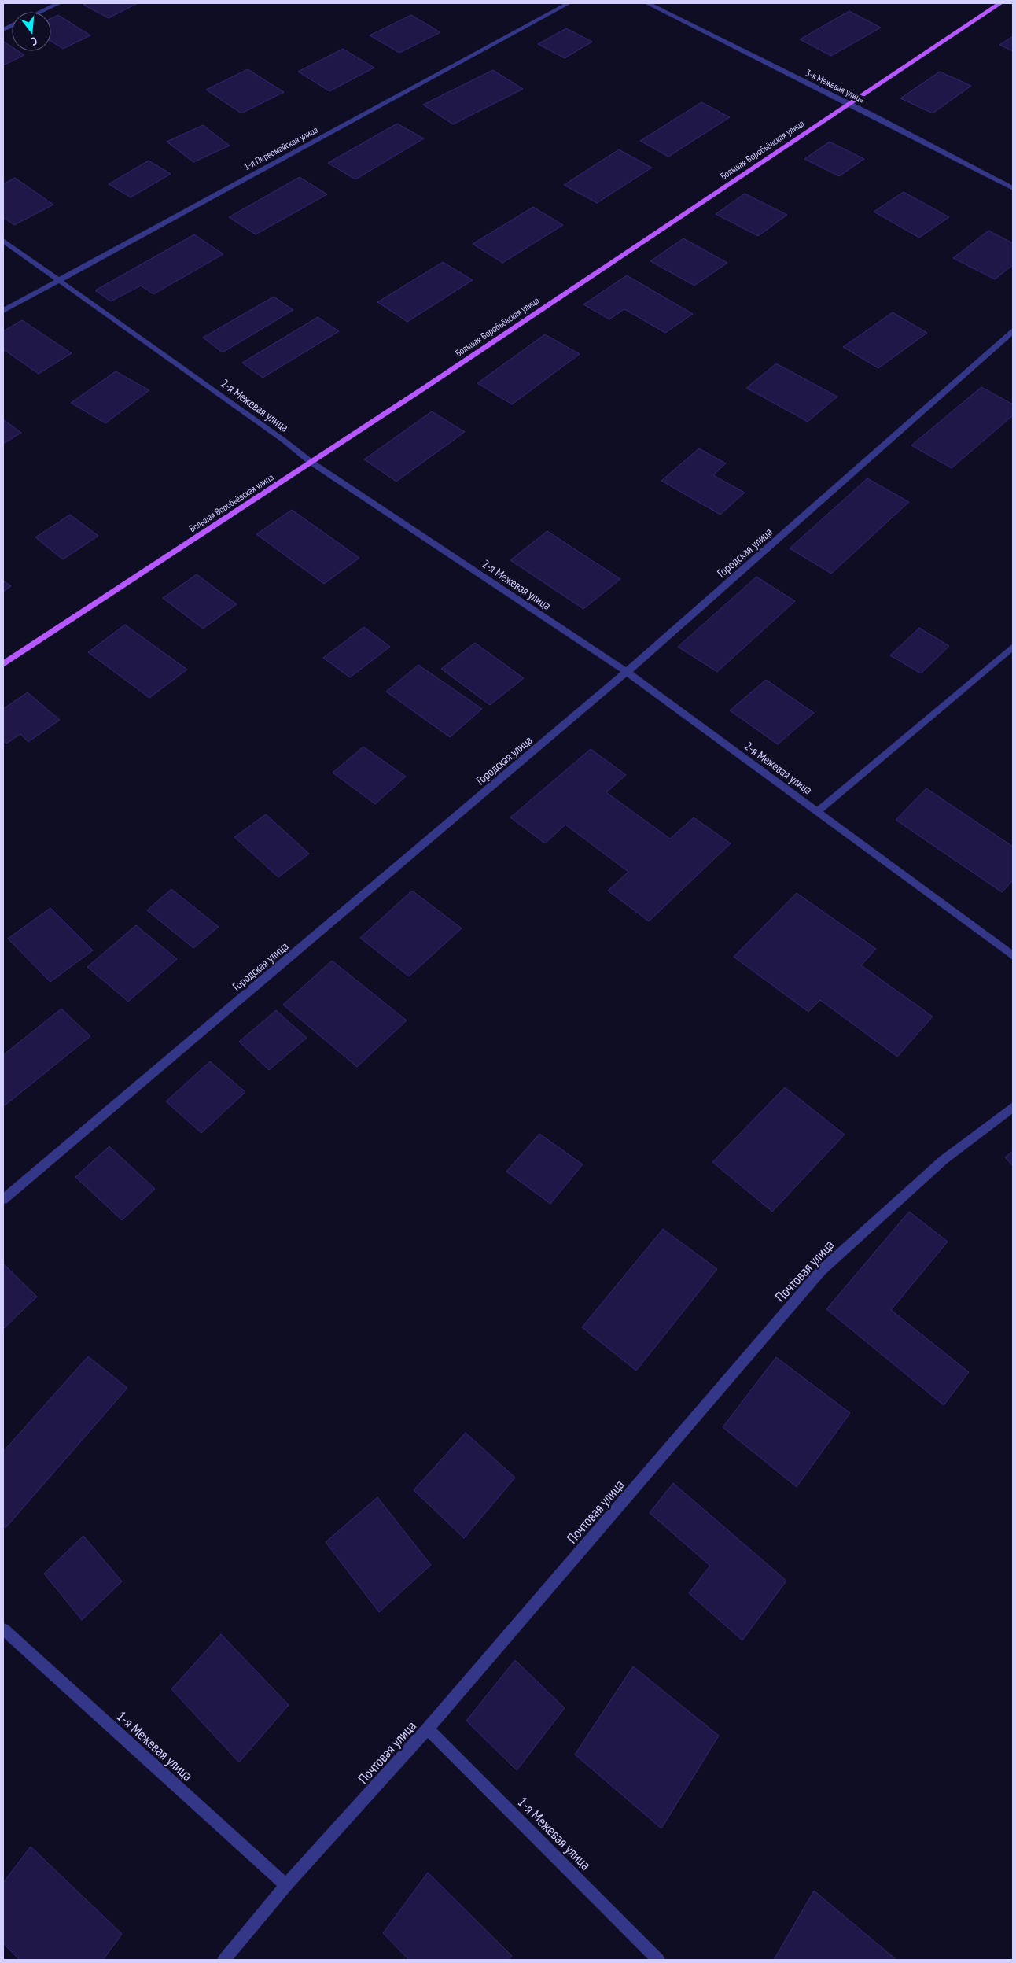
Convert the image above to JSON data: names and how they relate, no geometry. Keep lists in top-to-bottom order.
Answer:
{
  "streets": {
    "main road": ["Большая Воробьёвская улица"],
    "street": [
      "3-я Межевая улица",
      "1-я Первомайская улица",
      "2-я Межевая улица",
      "Городская улица",
      "Почтовая улица",
      "1-я Межевая улица"
    ]
  },
  "crossings": [
    ["3-я Межевая улица", "Большая Воробьёвская улица"],
    ["1-я Первомайская улица", "2-я Межевая улица"],
    ["Большая Воробьёвская улица", "2-я Межевая улица"],
    ["2-я Межевая улица", "Городская улица"],
    ["Почтовая улица", "1-я Межевая улица"]
  ],
  "north": "bottom"
}
